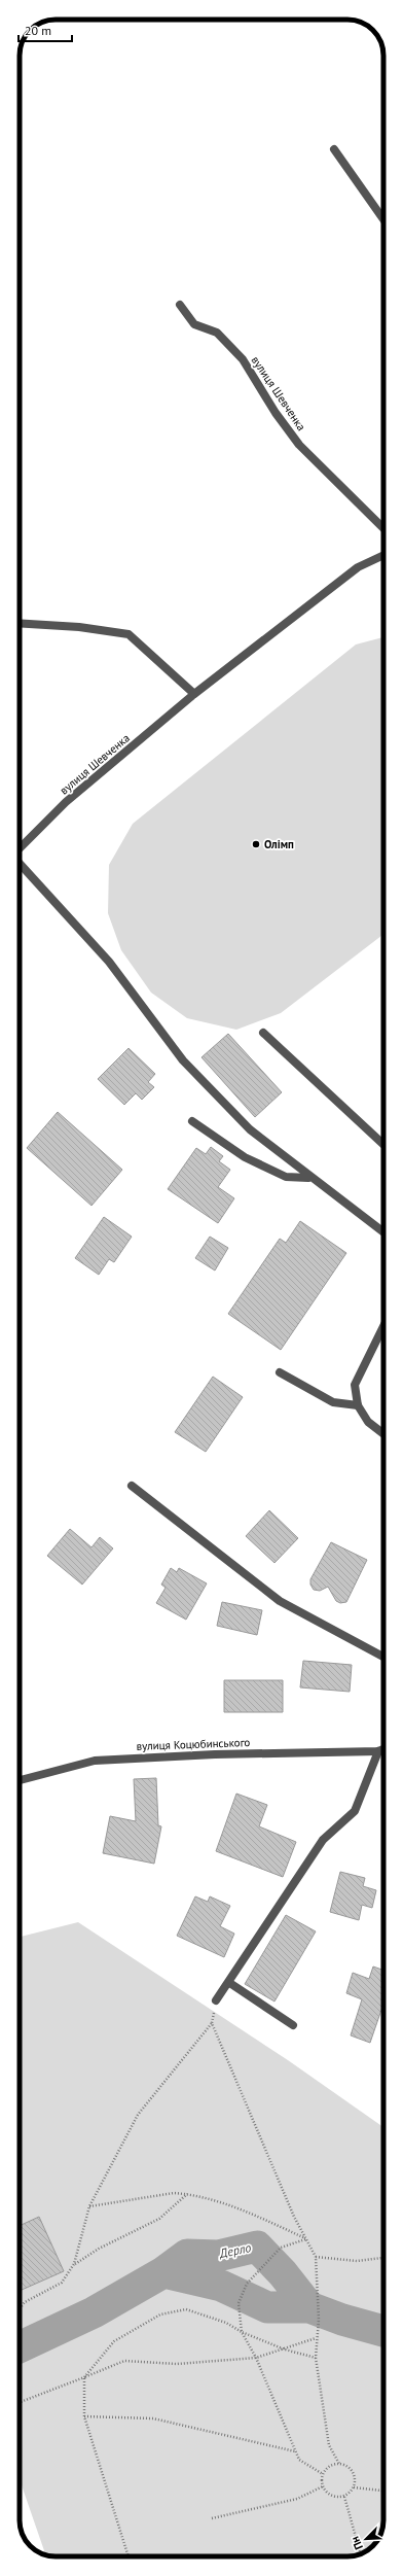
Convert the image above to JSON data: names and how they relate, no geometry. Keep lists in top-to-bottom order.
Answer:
{
  "streets": {
    "street": ["вулиця Шевченка", "вулиця Коцюбинського"]
  },
  "water": ["Дерло"],
  "places": ["Олімп"],
  "scale_bar": "20 m",
  "north": "bottom left"
}
